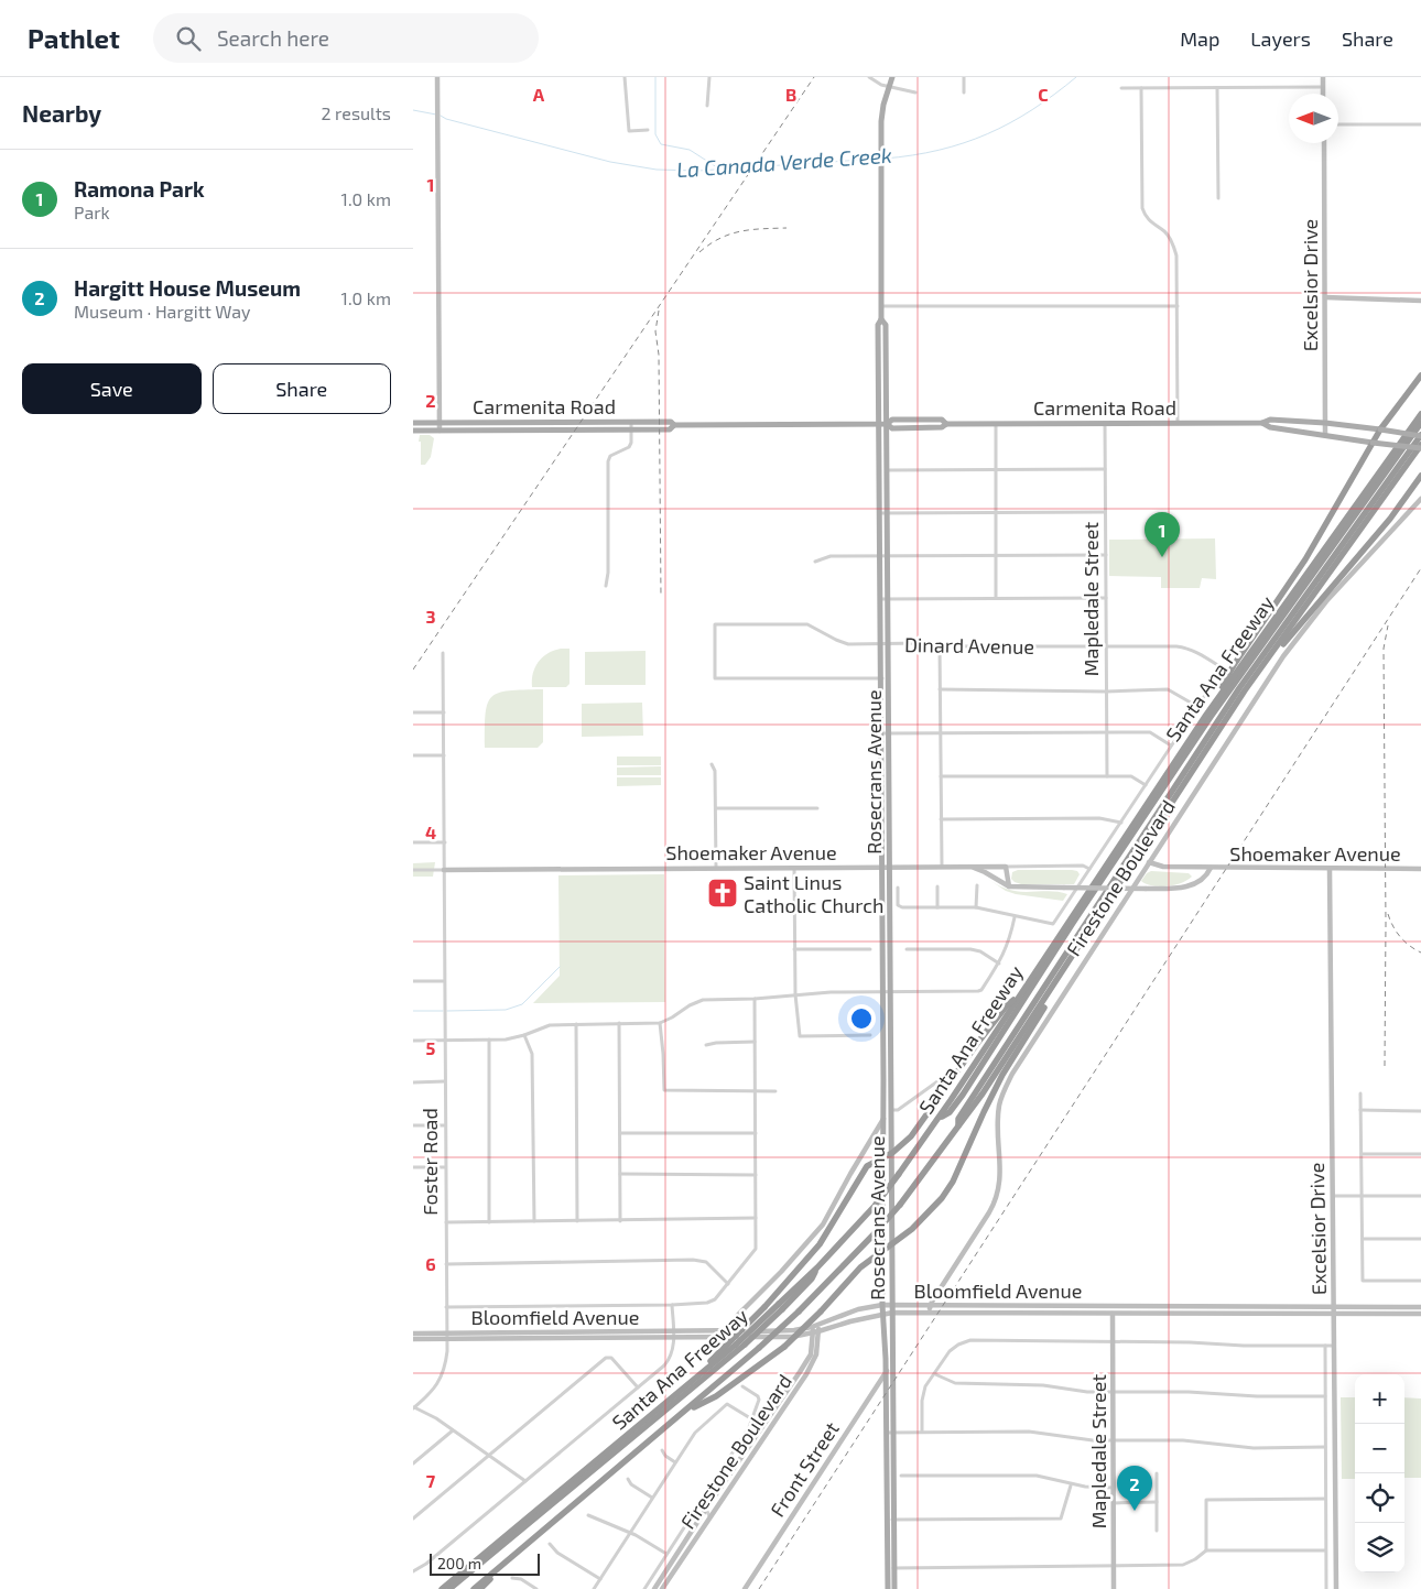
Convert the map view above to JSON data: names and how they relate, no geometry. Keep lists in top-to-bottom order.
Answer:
{
  "streets": {
    "highway": ["Santa Ana Freeway"],
    "main road": ["Carmenita Road", "Rosecrans Avenue"],
    "street": [
      "Excelsior Drive",
      "Mapledale Street",
      "Dinard Avenue",
      "Shoemaker Avenue",
      "Firestone Boulevard",
      "Foster Road",
      "Bloomfield Avenue",
      "Front Street"
    ]
  },
  "crossings": [
    ["Excelsior Drive", "Carmenita Road"],
    ["Excelsior Drive", "Shoemaker Avenue"],
    ["Excelsior Drive", "Bloomfield Avenue"],
    ["Carmenita Road", "Mapledale Street"],
    ["Carmenita Road", "Santa Ana Freeway"],
    ["Carmenita Road", "Rosecrans Avenue"],
    ["Mapledale Street", "Dinard Avenue"],
    ["Mapledale Street", "Bloomfield Avenue"],
    ["Dinard Avenue", "Rosecrans Avenue"],
    ["Dinard Avenue", "Firestone Boulevard"],
    ["Rosecrans Avenue", "Shoemaker Avenue"],
    ["Rosecrans Avenue", "Bloomfield Avenue"],
    ["Rosecrans Avenue", "Front Street"],
    ["Shoemaker Avenue", "Firestone Boulevard"],
    ["Shoemaker Avenue", "Foster Road"],
    ["Firestone Boulevard", "Bloomfield Avenue"],
    ["Foster Road", "Bloomfield Avenue"]
  ],
  "water": ["La Canada Verde Creek"],
  "places": {
    "church": ["Saint Linus Catholic Church"]
  },
  "scale_bar": "200 m",
  "north": "left",
  "page": {
    "header": "Pathlet",
    "search": "Search here",
    "nav": ["Map", "Layers", "Share"],
    "heading": ["Nearby", "2 results"],
    "list": [
      {
        "mark": "1",
        "name": "Ramona Park",
        "note": "Park",
        "value": "1.0 km"
      },
      {
        "mark": "2",
        "name": "Hargitt House Museum",
        "note": "Museum · Hargitt Way",
        "value": "1.0 km"
      }
    ],
    "buttons": ["Save", "Share"],
    "pins": ["1", "2"],
    "map_buttons": ["+", "−"],
    "scale": "200 m"
  },
  "grid": {
    "columns": ["A", "B", "C"],
    "rows": [
      "1",
      "2",
      "3",
      "4",
      "5",
      "6",
      "7"
    ]
  }
}
